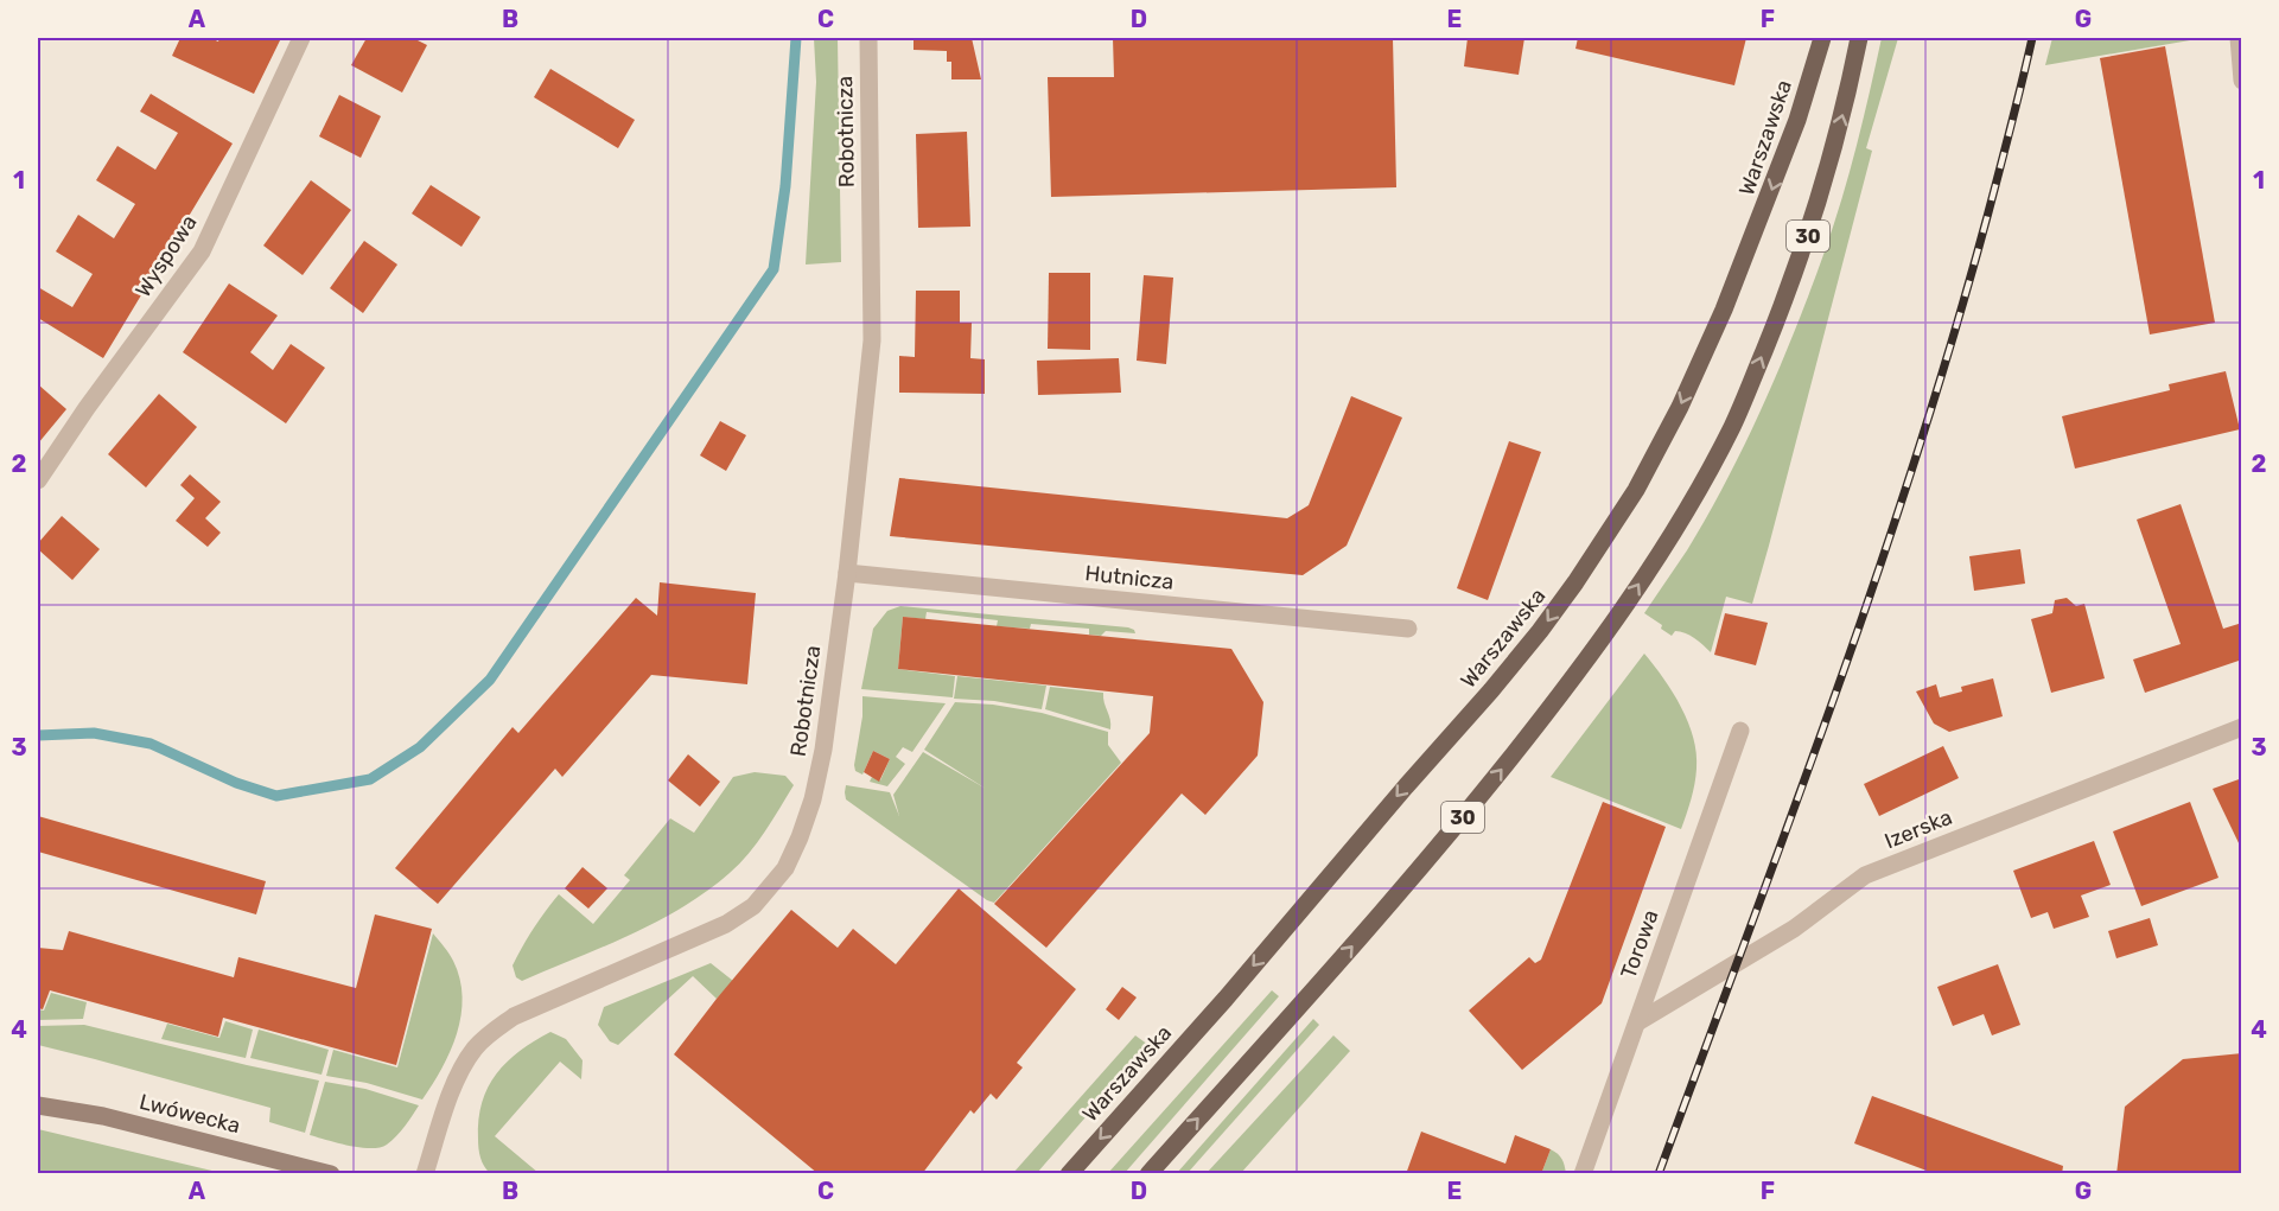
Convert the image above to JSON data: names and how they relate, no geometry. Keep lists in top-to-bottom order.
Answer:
{
  "streets": {
    "main road": ["Warszawska", "30"],
    "street": [
      "Robotnicza",
      "Wyspowa",
      "Hutnicza",
      "Izerska",
      "Torowa",
      "Lwówecka"
    ]
  },
  "crossings": [
    ["Robotnicza", "Hutnicza"],
    ["Izerska", "Torowa"]
  ],
  "grid": {
    "columns": [
      "A",
      "B",
      "C",
      "D",
      "E",
      "F",
      "G"
    ],
    "rows": [
      "1",
      "2",
      "3",
      "4"
    ]
  }
}
